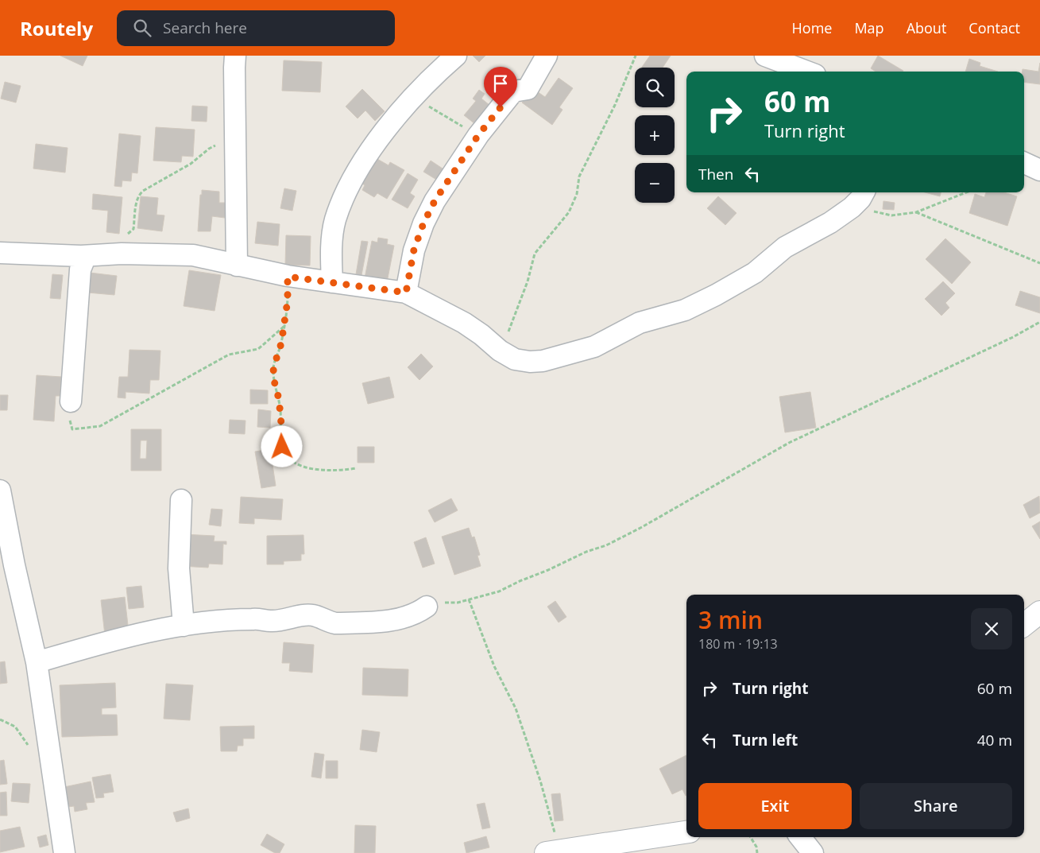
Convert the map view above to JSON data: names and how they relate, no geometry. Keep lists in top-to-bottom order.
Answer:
{
  "page": {
    "header": "Routely",
    "search": "Search here",
    "nav": [
      "Home",
      "Map",
      "About",
      "Contact"
    ],
    "map_buttons": ["+", "−"],
    "turn": ["60 m", "Turn right"],
    "then": "Then",
    "heading": ["3 min", "180 m · 19:13"],
    "list": [
      {
        "name": "Turn right",
        "value": "60 m"
      },
      {
        "name": "Turn left",
        "value": "40 m"
      }
    ],
    "buttons": ["Exit", "Share"]
  }
}
